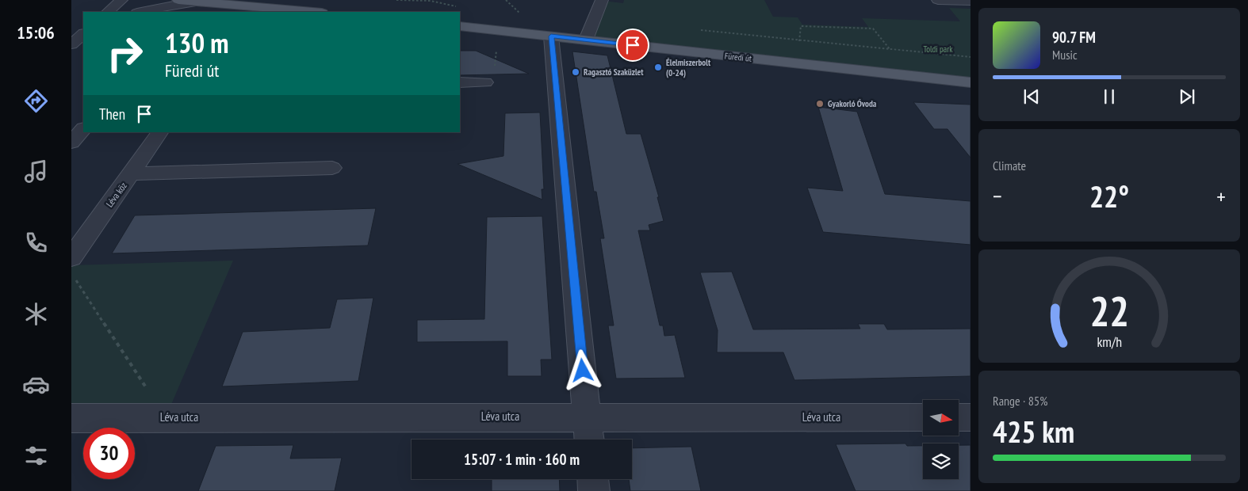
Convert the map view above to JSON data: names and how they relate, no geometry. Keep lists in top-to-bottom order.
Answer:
{
  "streets": {
    "main road": ["Füredi út"],
    "street": ["Léva köz", "Léva utca"]
  },
  "parks": ["Toldi park"],
  "places": ["Élelmiszerbolt (0-24)", "Ragasztó Szaküzlet", "Gyakorló Óvoda"],
  "north": "right",
  "page": {
    "tabs": "15:06",
    "turn": ["130 m", "Füredi út"],
    "song": ["90.7 FM", "Music"],
    "then": "Then",
    "tile": [
      "Climate",
      ["Range · 85%", "425 km"]
    ],
    "heat": ["−", "22°", "+"],
    "limit": "30",
    "trip": "15:07 · 1 min · 160 m",
    "gauge": ["22", "km/h"]
  }
}
